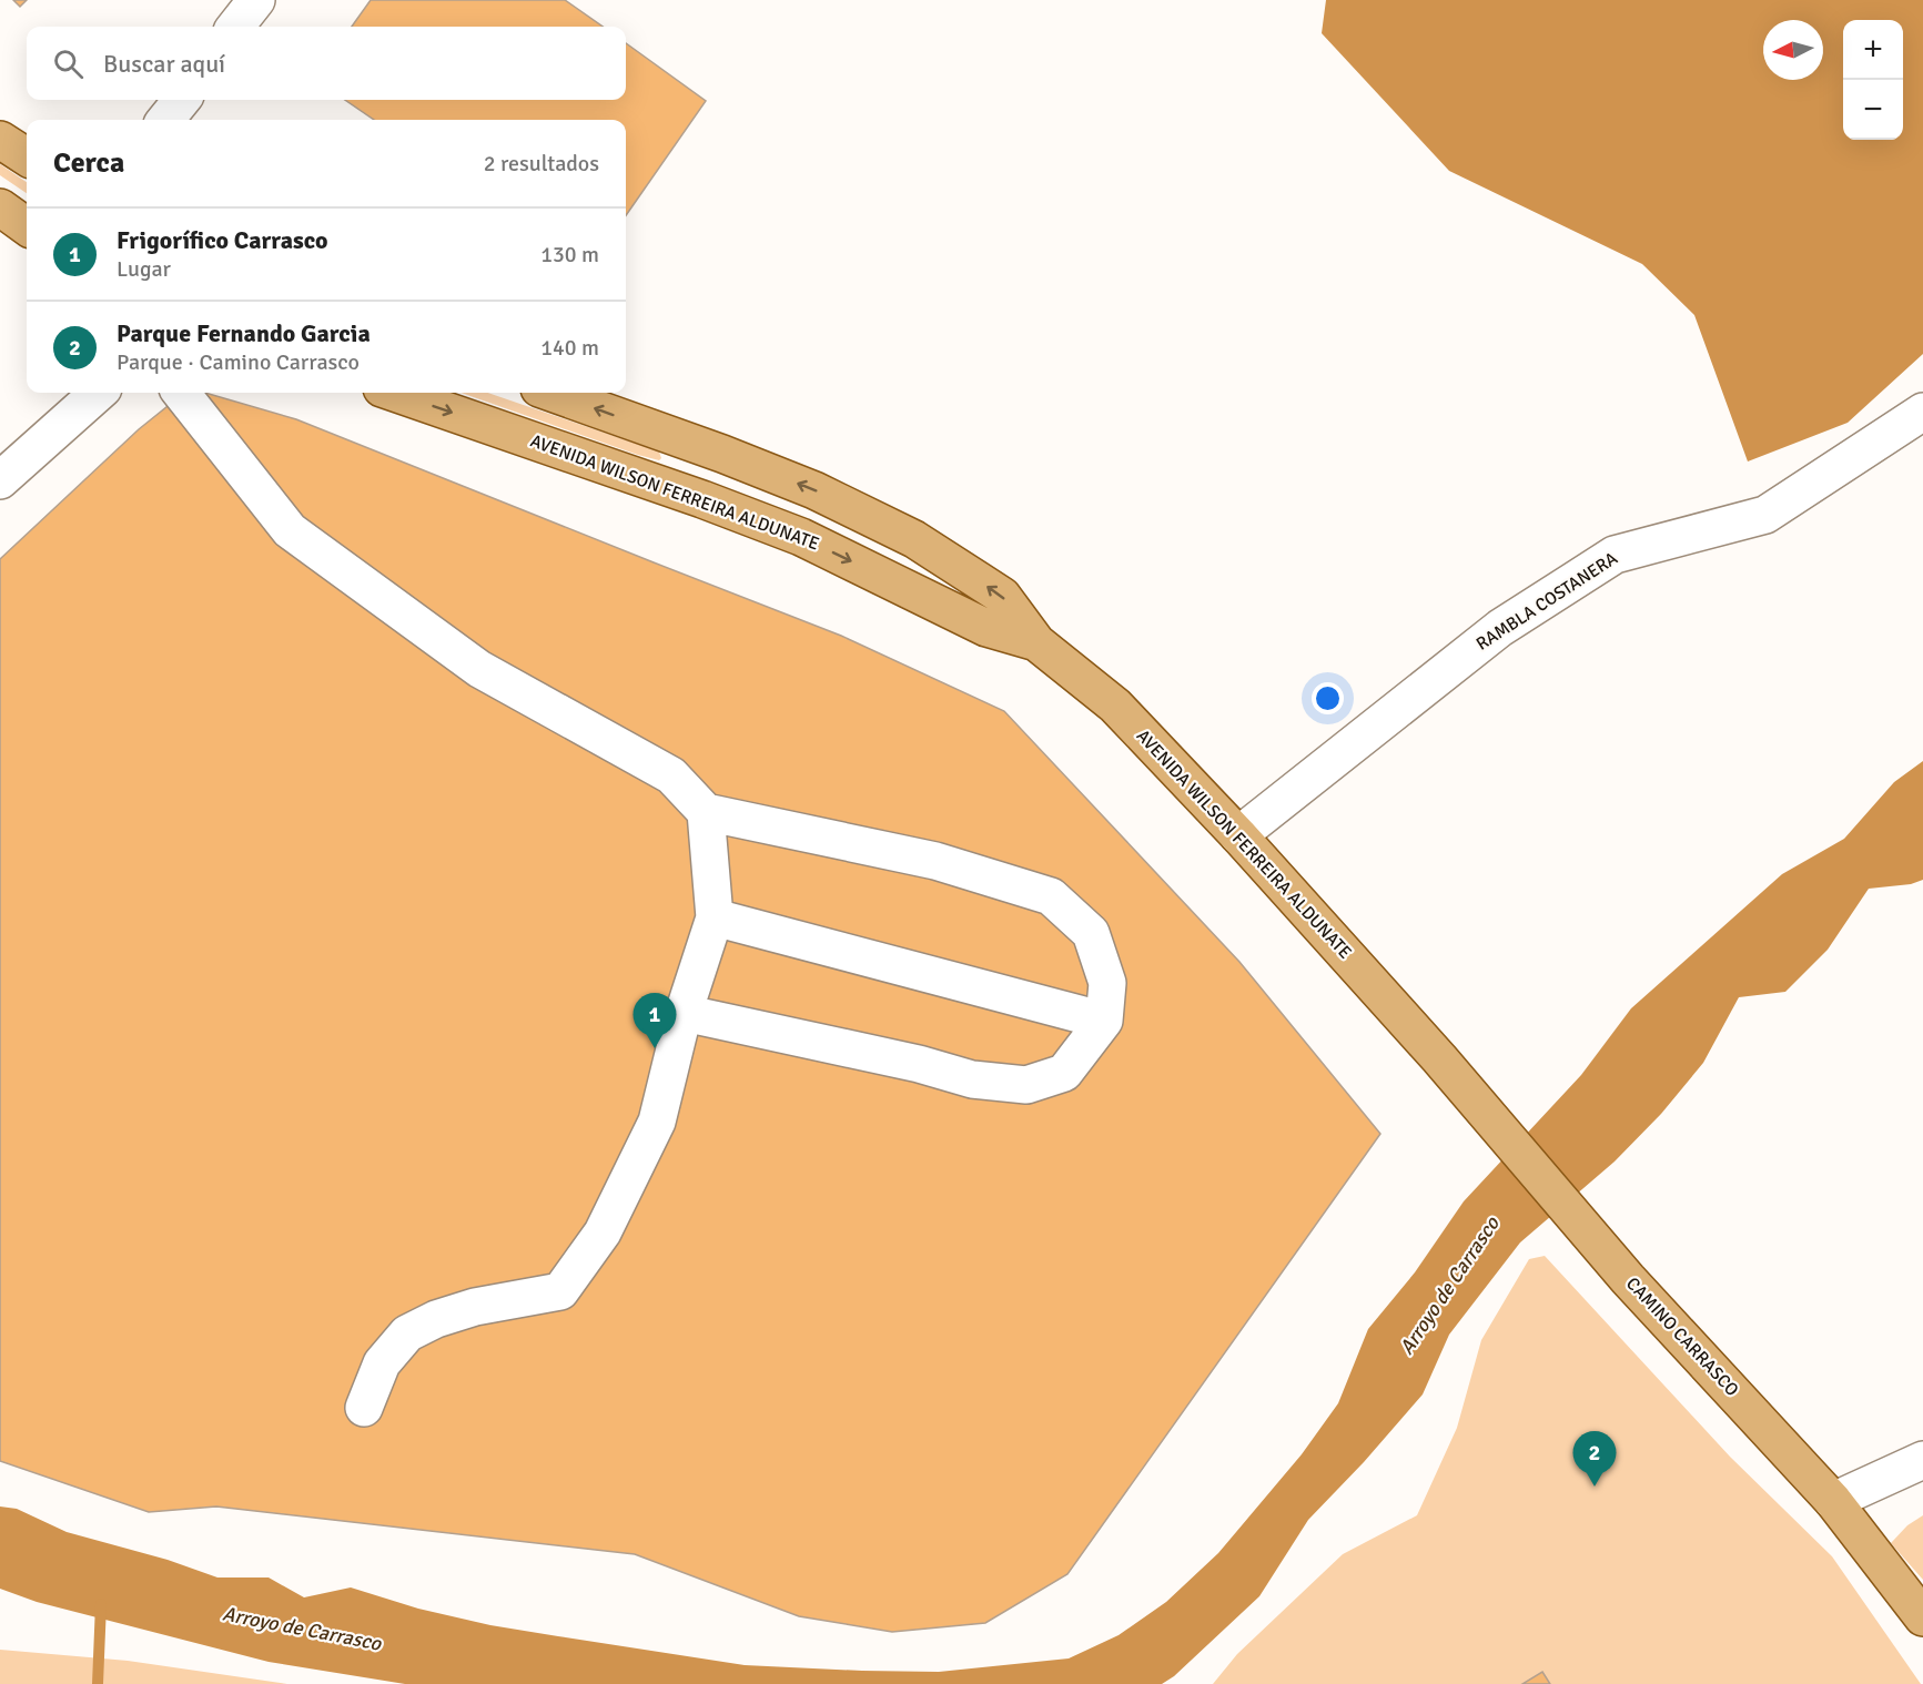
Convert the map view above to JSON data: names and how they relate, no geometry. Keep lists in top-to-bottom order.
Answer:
{
  "streets": {
    "main road": ["AVENIDA WILSON FERREIRA ALDUNATE", "CAMINO CARRASCO"],
    "street": ["RAMBLA COSTANERA"]
  },
  "crossings": [
    ["AVENIDA WILSON FERREIRA ALDUNATE", "RAMBLA COSTANERA"],
    ["AVENIDA WILSON FERREIRA ALDUNATE", "CAMINO CARRASCO"]
  ],
  "water": ["Arroyo de Carrasco"],
  "north": "left",
  "page": {
    "map_buttons": ["+", "−"],
    "search": "Buscar aquí",
    "heading": ["Cerca", "2 resultados"],
    "list": [
      {
        "mark": "1",
        "name": "Frigorífico Carrasco",
        "note": "Lugar",
        "value": "130 m"
      },
      {
        "mark": "2",
        "name": "Parque Fernando Garcia",
        "note": "Parque · Camino Carrasco",
        "value": "140 m"
      }
    ],
    "pins": ["1", "2"]
  }
}
